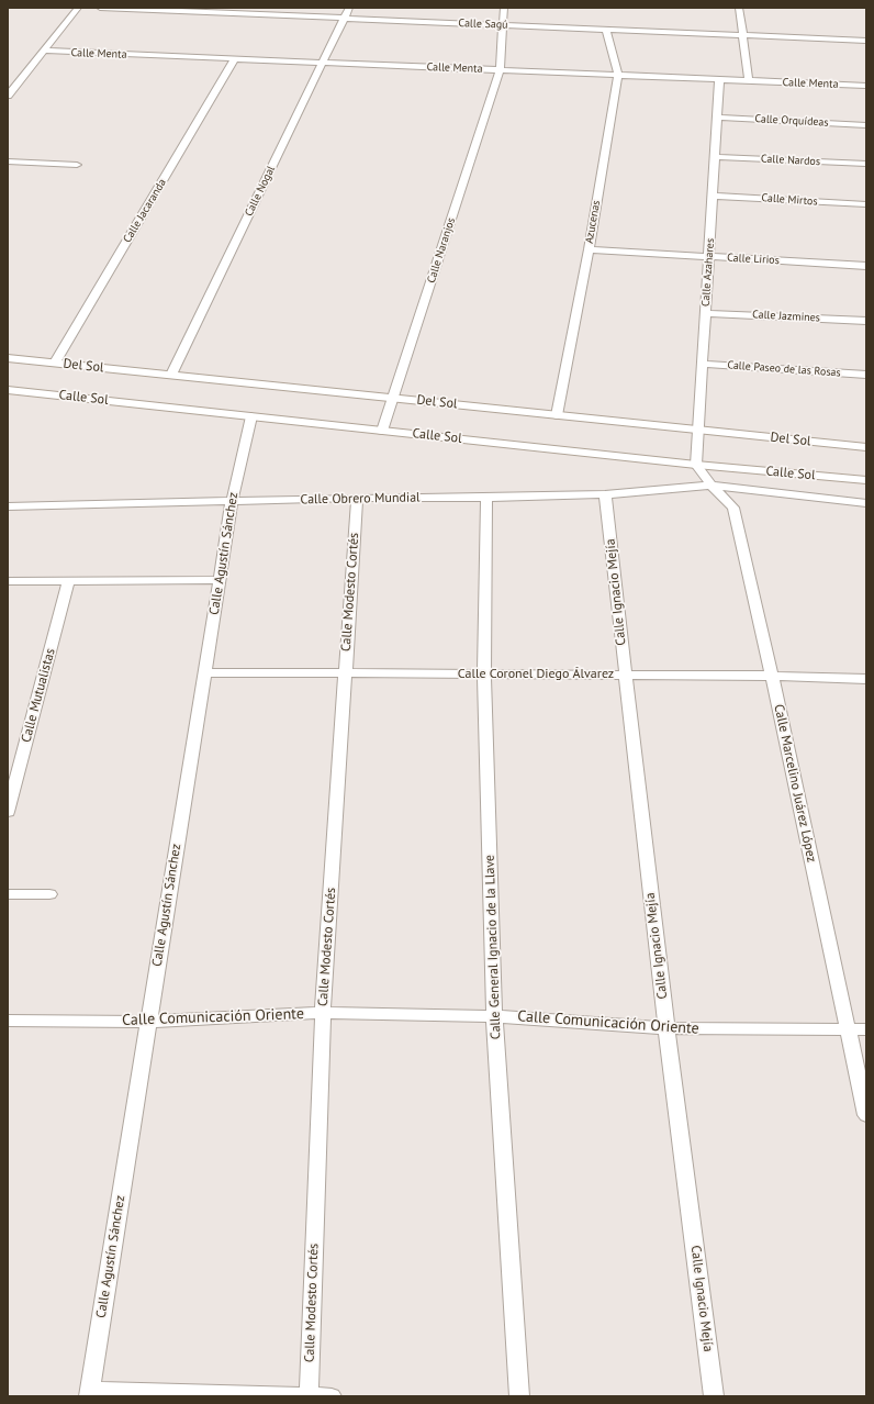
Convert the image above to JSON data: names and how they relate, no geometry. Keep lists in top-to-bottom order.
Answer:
{
  "streets": {
    "street": [
      "Calle Sagú",
      "Calle Menta",
      "Calle Orquídeas",
      "Calle Nardos",
      "Calle Nogal",
      "Calle Mirtos",
      "Calle Jacaranda",
      "Azucenas",
      "Calle Naranjos",
      "Calle Lirios",
      "Calle Azahares",
      "Calle Jazmines",
      "Del Sol",
      "Calle Paseo de las Rosas",
      "Calle Sol",
      "Calle Obrero Mundial",
      "Calle Agustín Sánchez",
      "Calle Modesto Cortés",
      "Calle Ignacio Mejía",
      "Calle Coronel Diego Álvarez",
      "Calle Mutualistas",
      "Calle Marcelino Juárez López",
      "Calle General Ignacio de la Llave",
      "Calle Comunicación Oriente"
    ]
  },
  "crossings": [
    ["Calle Sagú", "Calle Nogal"],
    ["Calle Sagú", "Azucenas"],
    ["Calle Sagú", "Calle Naranjos"],
    ["Calle Menta", "Calle Nogal"],
    ["Calle Menta", "Calle Jacaranda"],
    ["Calle Menta", "Azucenas"],
    ["Calle Menta", "Calle Naranjos"],
    ["Calle Menta", "Calle Azahares"],
    ["Calle Orquídeas", "Calle Azahares"],
    ["Calle Nardos", "Calle Azahares"],
    ["Calle Nogal", "Del Sol"],
    ["Calle Mirtos", "Calle Azahares"],
    ["Calle Jacaranda", "Del Sol"],
    ["Azucenas", "Calle Lirios"],
    ["Azucenas", "Del Sol"],
    ["Calle Naranjos", "Del Sol"],
    ["Calle Naranjos", "Calle Sol"],
    ["Calle Lirios", "Calle Azahares"],
    ["Calle Azahares", "Calle Jazmines"],
    ["Calle Azahares", "Del Sol"],
    ["Calle Azahares", "Calle Paseo de las Rosas"],
    ["Calle Azahares", "Calle Sol"],
    ["Calle Azahares", "Calle Marcelino Juárez López"],
    ["Calle Sol", "Calle Agustín Sánchez"],
    ["Calle Sol", "Calle Marcelino Juárez López"],
    ["Calle Obrero Mundial", "Calle Agustín Sánchez"],
    ["Calle Obrero Mundial", "Calle Modesto Cortés"],
    ["Calle Obrero Mundial", "Calle Ignacio Mejía"],
    ["Calle Obrero Mundial", "Calle Marcelino Juárez López"],
    ["Calle Obrero Mundial", "Calle General Ignacio de la Llave"],
    ["Calle Agustín Sánchez", "Calle Coronel Diego Álvarez"],
    ["Calle Agustín Sánchez", "Calle Comunicación Oriente"],
    ["Calle Modesto Cortés", "Calle Coronel Diego Álvarez"],
    ["Calle Modesto Cortés", "Calle Comunicación Oriente"],
    ["Calle Ignacio Mejía", "Calle Coronel Diego Álvarez"],
    ["Calle Ignacio Mejía", "Calle Comunicación Oriente"],
    ["Calle Coronel Diego Álvarez", "Calle Marcelino Juárez López"],
    ["Calle Coronel Diego Álvarez", "Calle General Ignacio de la Llave"],
    ["Calle Marcelino Juárez López", "Calle Comunicación Oriente"],
    ["Calle General Ignacio de la Llave", "Calle Comunicación Oriente"]
  ]
}
